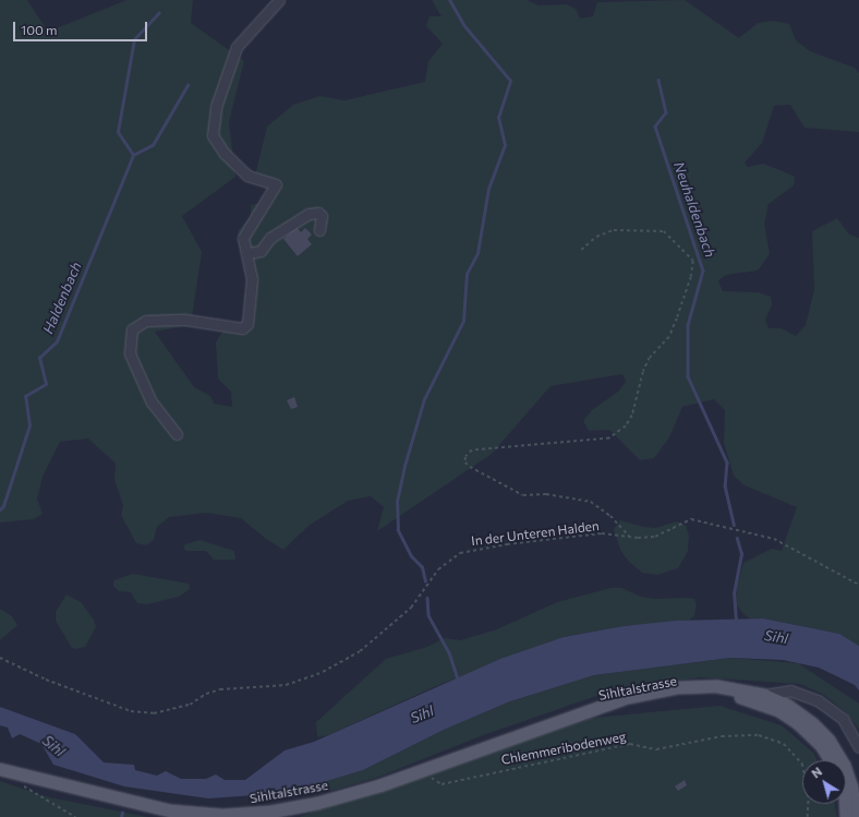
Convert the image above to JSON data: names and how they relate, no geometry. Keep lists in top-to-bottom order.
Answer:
{
  "streets": {
    "main road": ["Sihltalstrasse"],
    "path": ["In der Unteren Halden", "Chlemmeribodenweg"]
  },
  "crossings": [
    ["Sihltalstrasse", "Chlemmeribodenweg"]
  ],
  "water": ["Neuhaldenbach", "Haldenbach", "Sihl"],
  "scale_bar": "100 m",
  "north": "top left"
}
